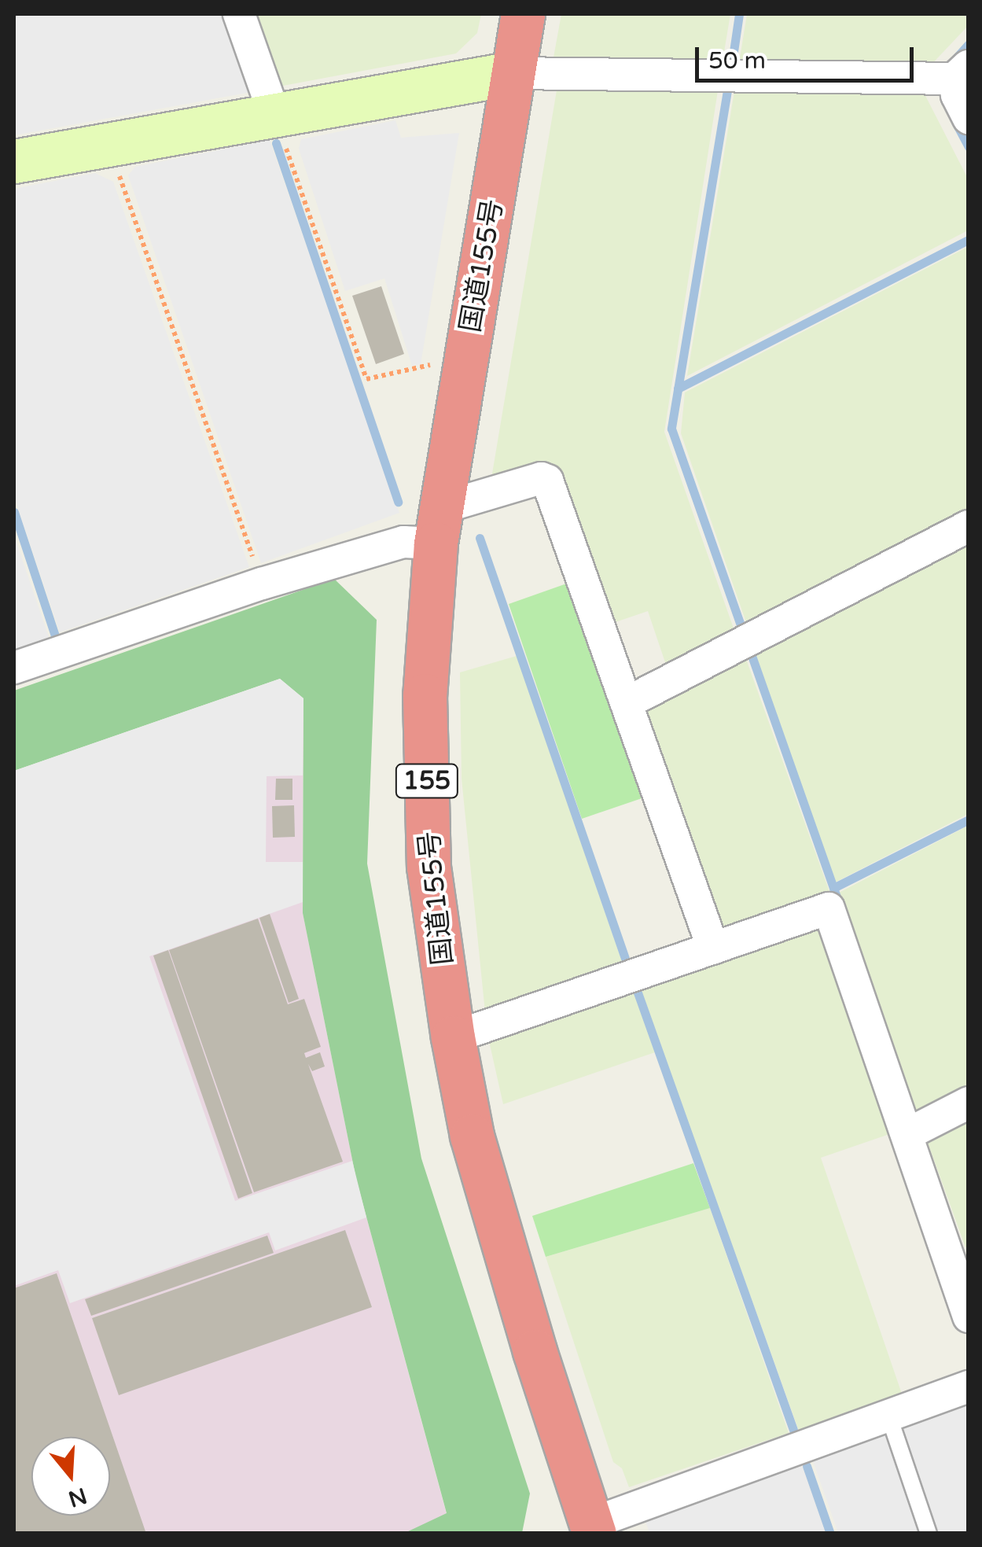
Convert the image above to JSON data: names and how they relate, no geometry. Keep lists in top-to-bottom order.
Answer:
{
  "streets": {
    "highway": ["国道155号", "155"]
  },
  "scale_bar": "50 m",
  "north": "bottom"
}
